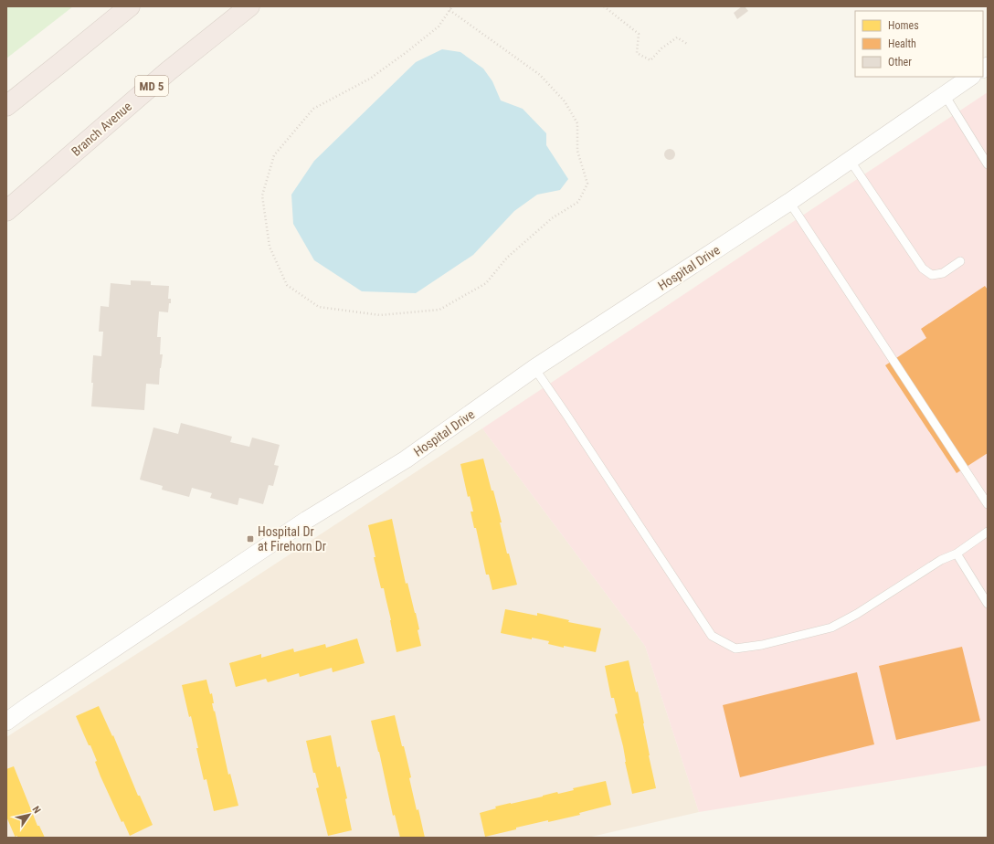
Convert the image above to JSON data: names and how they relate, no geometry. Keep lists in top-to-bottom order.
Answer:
{
  "streets": {
    "highway": ["MD 5", "Branch Avenue"],
    "street": ["Hospital Drive"]
  },
  "places": {
    "transit": ["Hospital Dr at Firehorn Dr"]
  },
  "legend": ["Homes", "Health", "Other"],
  "north": "top right"
}
